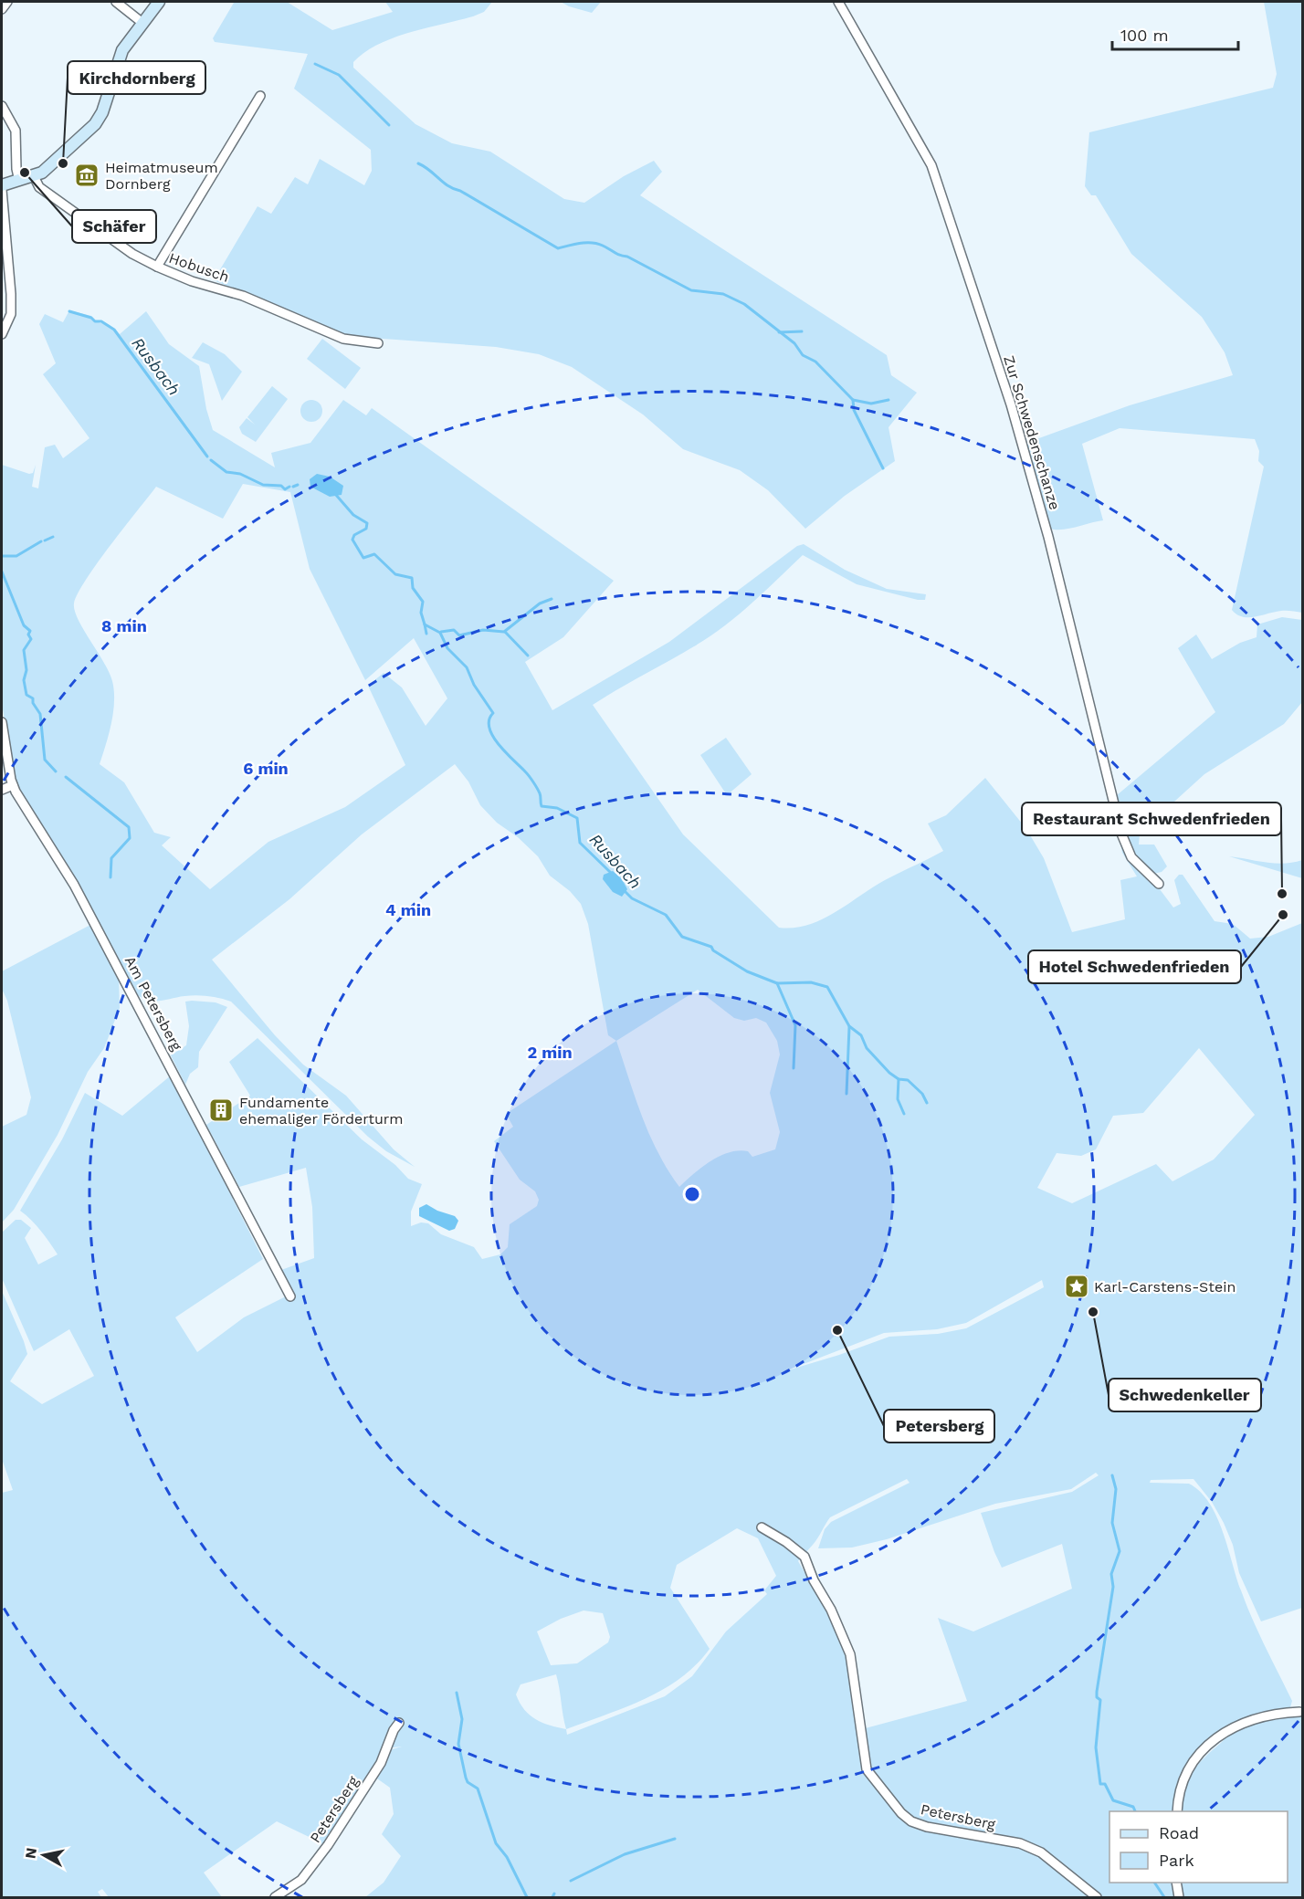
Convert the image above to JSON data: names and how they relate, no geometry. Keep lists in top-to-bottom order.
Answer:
{
  "streets": {
    "street": [
      "Hobusch",
      "Zur Schwedenschanze",
      "Am Petersberg",
      "Petersberg"
    ]
  },
  "water": ["Rusbach"],
  "places": {
    "other": [
      "Kirchdornberg",
      "Schäfer",
      "Restaurant Schwedenfrieden",
      "Hotel Schwedenfrieden",
      "Schwedenkeller",
      "Petersberg"
    ],
    "museum": ["Heimatmuseum Dornberg"],
    "building": ["Fundamente ehemaliger Förderturm"],
    "place": ["Karl-Carstens-Stein"]
  },
  "legend": ["Road", "Park"],
  "scale_bar": "100 m",
  "north": "left",
  "rings": [
    "8 min",
    "6 min",
    "4 min",
    "2 min"
  ]
}
